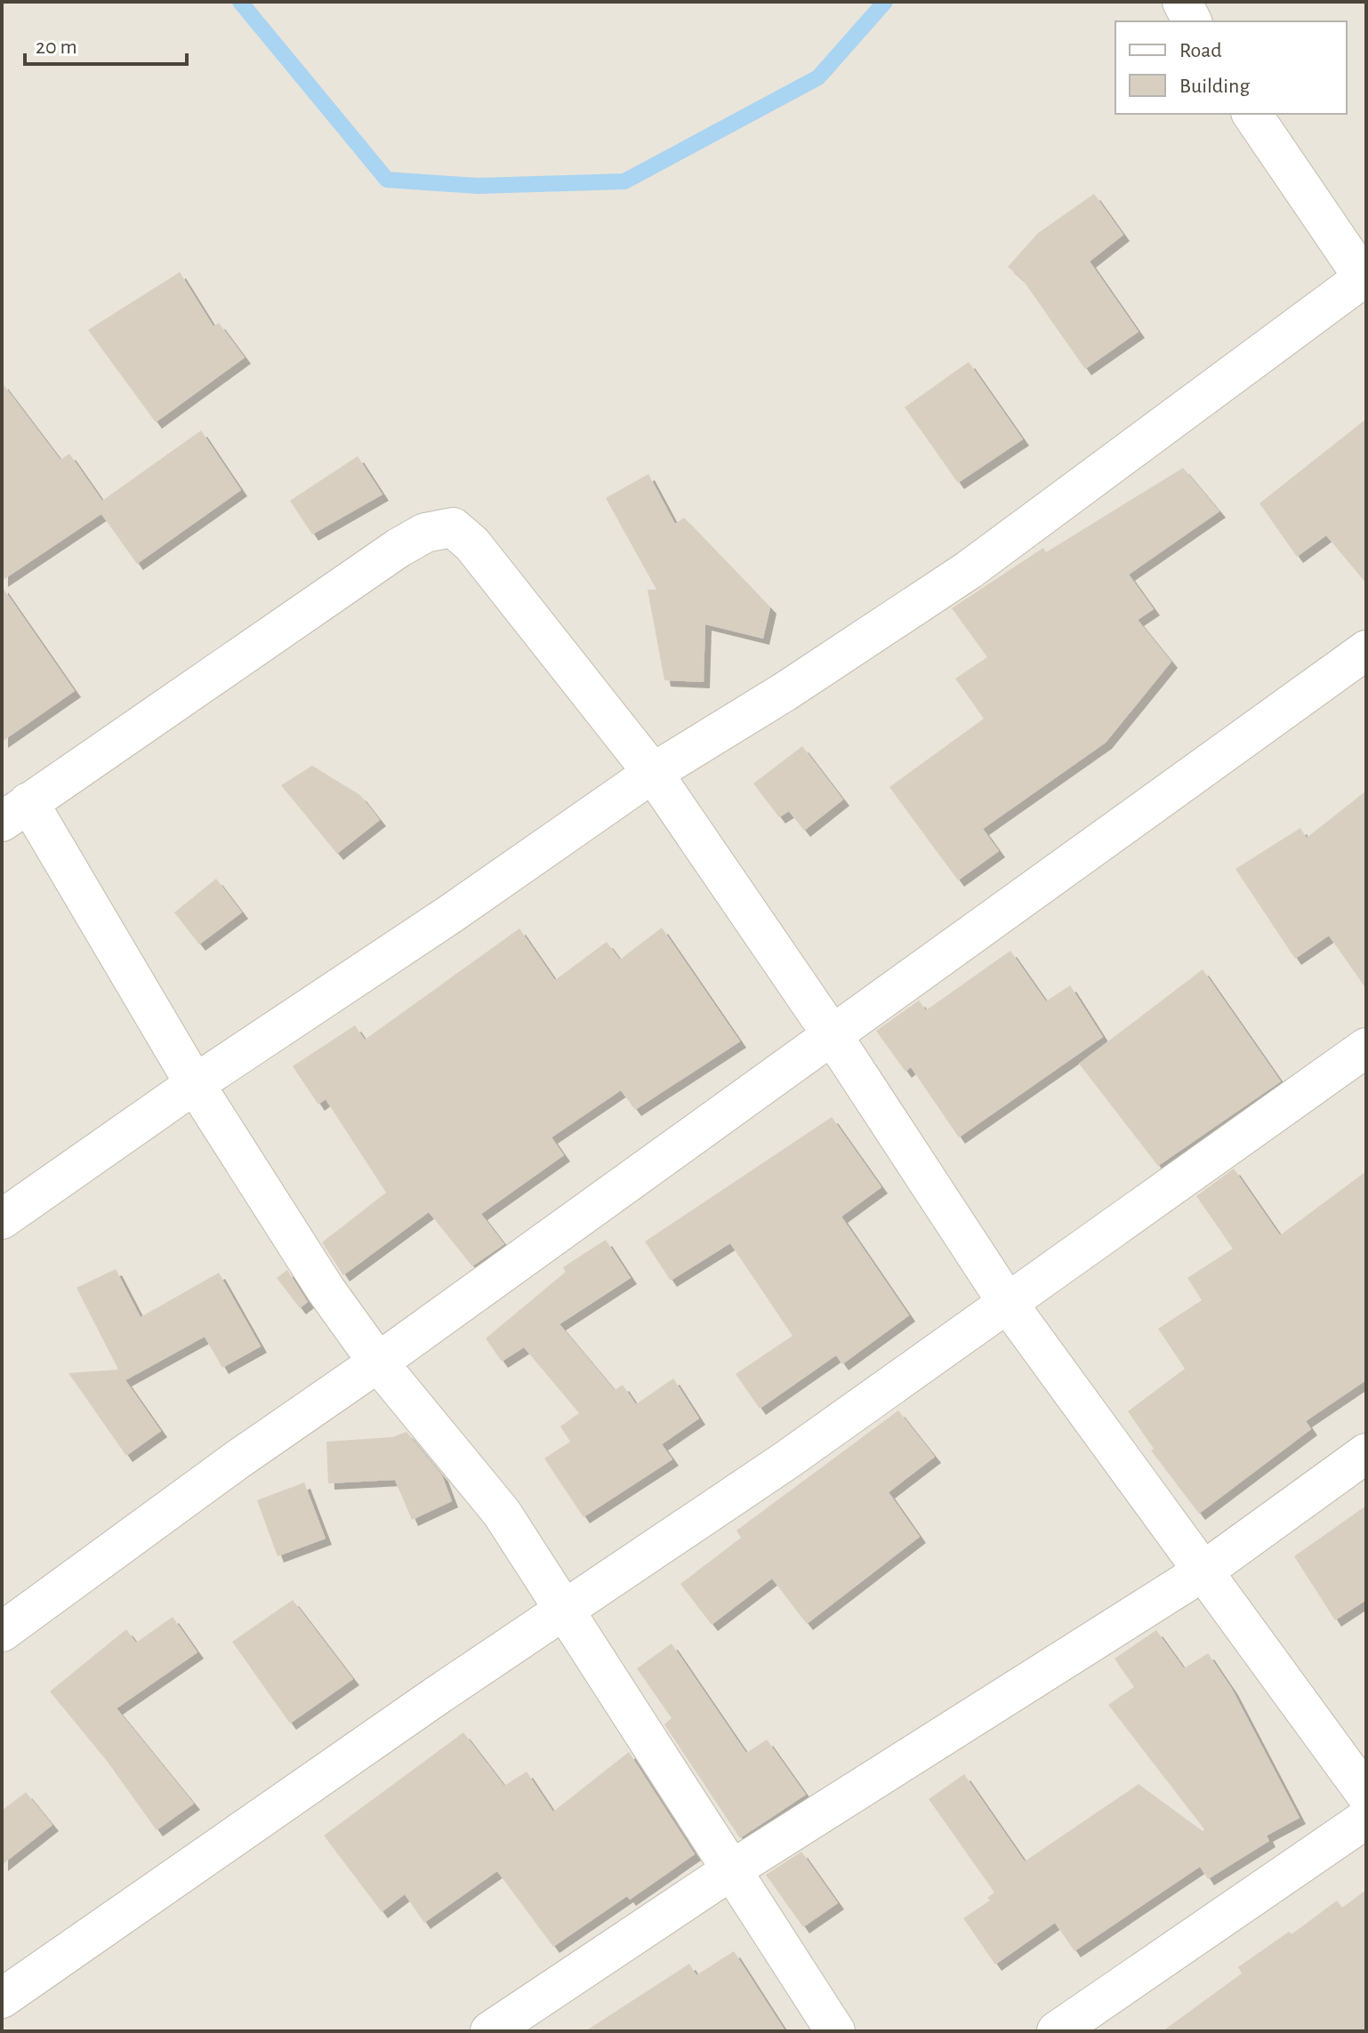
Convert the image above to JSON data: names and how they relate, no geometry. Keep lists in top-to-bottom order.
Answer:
{
  "legend": ["Road", "Building"],
  "scale_bar": "20 m"
}
